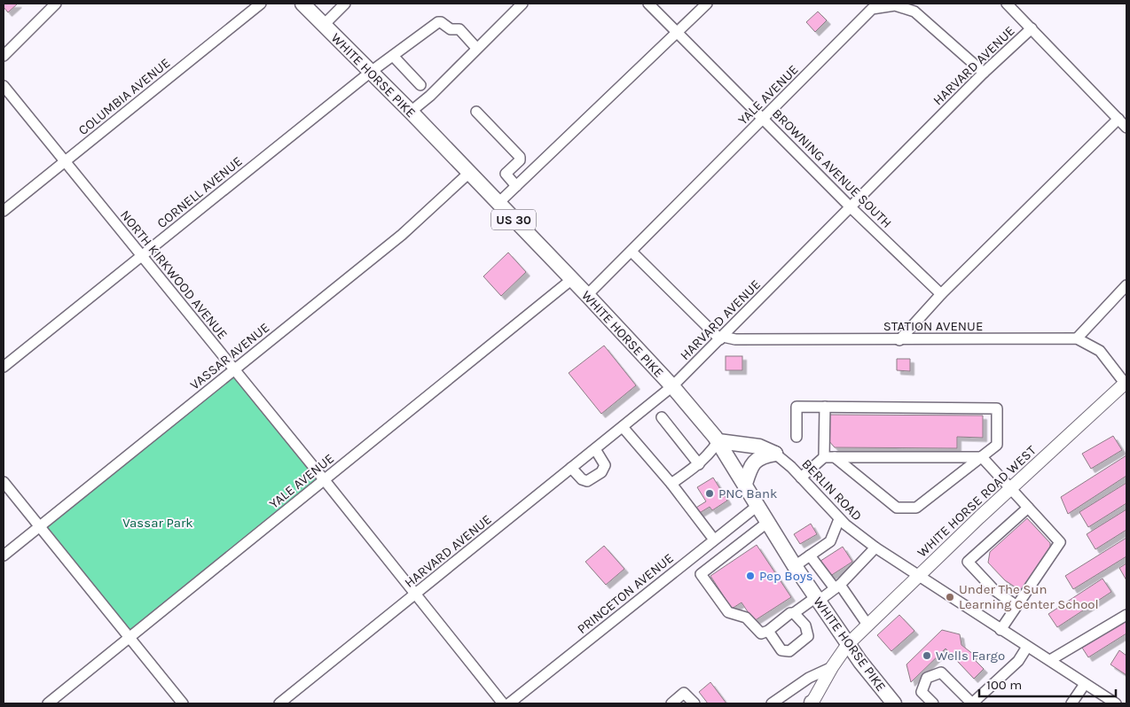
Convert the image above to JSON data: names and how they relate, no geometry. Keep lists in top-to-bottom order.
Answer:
{
  "streets": {
    "highway": ["WHITE HORSE PIKE", "US 30"],
    "main road": ["WHITE HORSE ROAD WEST"],
    "street": [
      "HARVARD AVENUE",
      "YALE AVENUE",
      "COLUMBIA AVENUE",
      "BROWNING AVENUE SOUTH",
      "CORNELL AVENUE",
      "NORTH KIRKWOOD AVENUE",
      "STATION AVENUE",
      "VASSAR AVENUE",
      "BERLIN ROAD",
      "PRINCETON AVENUE"
    ]
  },
  "crossings": [
    ["HARVARD AVENUE", "WHITE HORSE PIKE"],
    ["HARVARD AVENUE", "YALE AVENUE"],
    ["HARVARD AVENUE", "BROWNING AVENUE SOUTH"],
    ["HARVARD AVENUE", "NORTH KIRKWOOD AVENUE"],
    ["HARVARD AVENUE", "STATION AVENUE"],
    ["WHITE HORSE PIKE", "YALE AVENUE"],
    ["WHITE HORSE PIKE", "CORNELL AVENUE"],
    ["WHITE HORSE PIKE", "VASSAR AVENUE"],
    ["WHITE HORSE PIKE", "WHITE HORSE ROAD WEST"],
    ["WHITE HORSE PIKE", "PRINCETON AVENUE"],
    ["YALE AVENUE", "BROWNING AVENUE SOUTH"],
    ["YALE AVENUE", "NORTH KIRKWOOD AVENUE"],
    ["COLUMBIA AVENUE", "NORTH KIRKWOOD AVENUE"],
    ["CORNELL AVENUE", "NORTH KIRKWOOD AVENUE"],
    ["NORTH KIRKWOOD AVENUE", "VASSAR AVENUE"],
    ["STATION AVENUE", "WHITE HORSE ROAD WEST"],
    ["BERLIN ROAD", "WHITE HORSE ROAD WEST"]
  ],
  "parks": ["Vassar Park"],
  "places": [
    "PNC Bank",
    "Pep Boys",
    "Under The Sun Learning Center School",
    "Wells Fargo"
  ],
  "scale_bar": "100 m"
}
